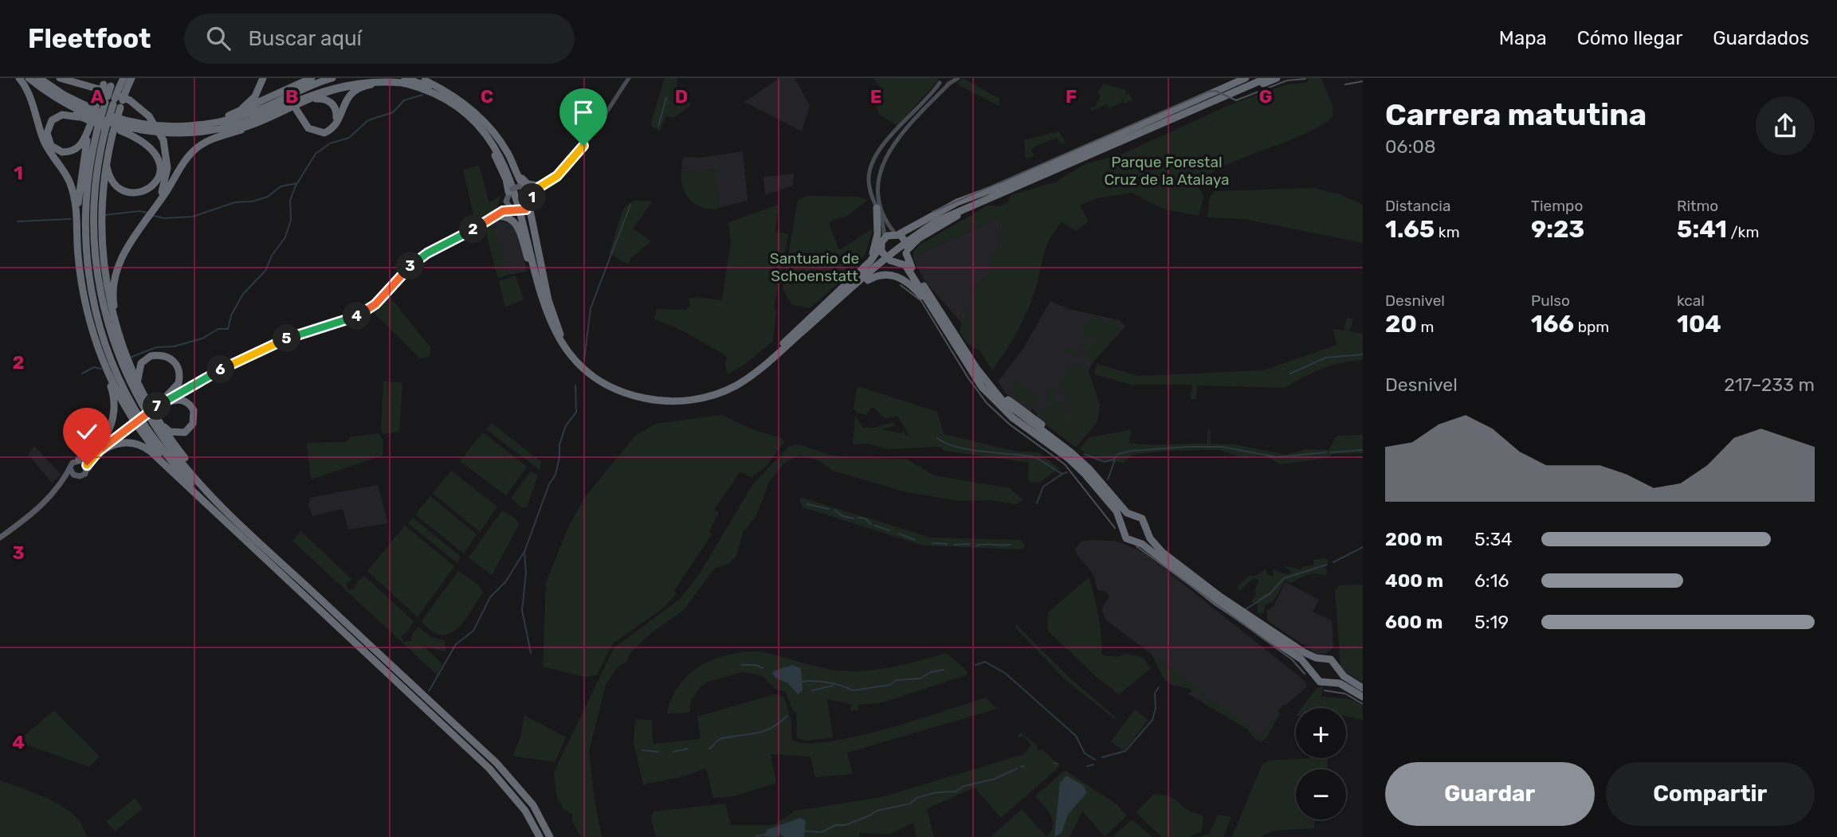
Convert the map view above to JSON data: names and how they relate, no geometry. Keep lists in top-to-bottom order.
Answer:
{
  "parks": ["Parque Forestal Cruz de la Atalaya", "Santuario de Schoenstatt"],
  "page": {
    "header": "Fleetfoot",
    "search": "Buscar aquí",
    "nav": ["Mapa", "Cómo llegar", "Guardados"],
    "heading": ["Carrera matutina", "06:08"],
    "stats": [
      ["Distancia", "1.65 km"],
      ["Tiempo", "9:23"],
      ["Ritmo", "5:41 /km"],
      ["Desnivel", "20 m"],
      ["Pulso", "166 bpm"],
      ["kcal", "104"]
    ],
    "pins": [
      "1",
      "2",
      "3",
      "4",
      "5",
      "6",
      "7"
    ],
    "chart": ["Desnivel", "217–233 m"],
    "list": [
      {
        "name": "200 m",
        "note": "5:34"
      },
      {
        "name": "400 m",
        "note": "6:16"
      },
      {
        "name": "600 m",
        "note": "5:19"
      }
    ],
    "map_buttons": ["+", "−"],
    "buttons": ["Guardar", "Compartir"]
  },
  "grid": {
    "columns": [
      "A",
      "B",
      "C",
      "D",
      "E",
      "F",
      "G"
    ],
    "rows": [
      "1",
      "2",
      "3",
      "4"
    ]
  }
}
